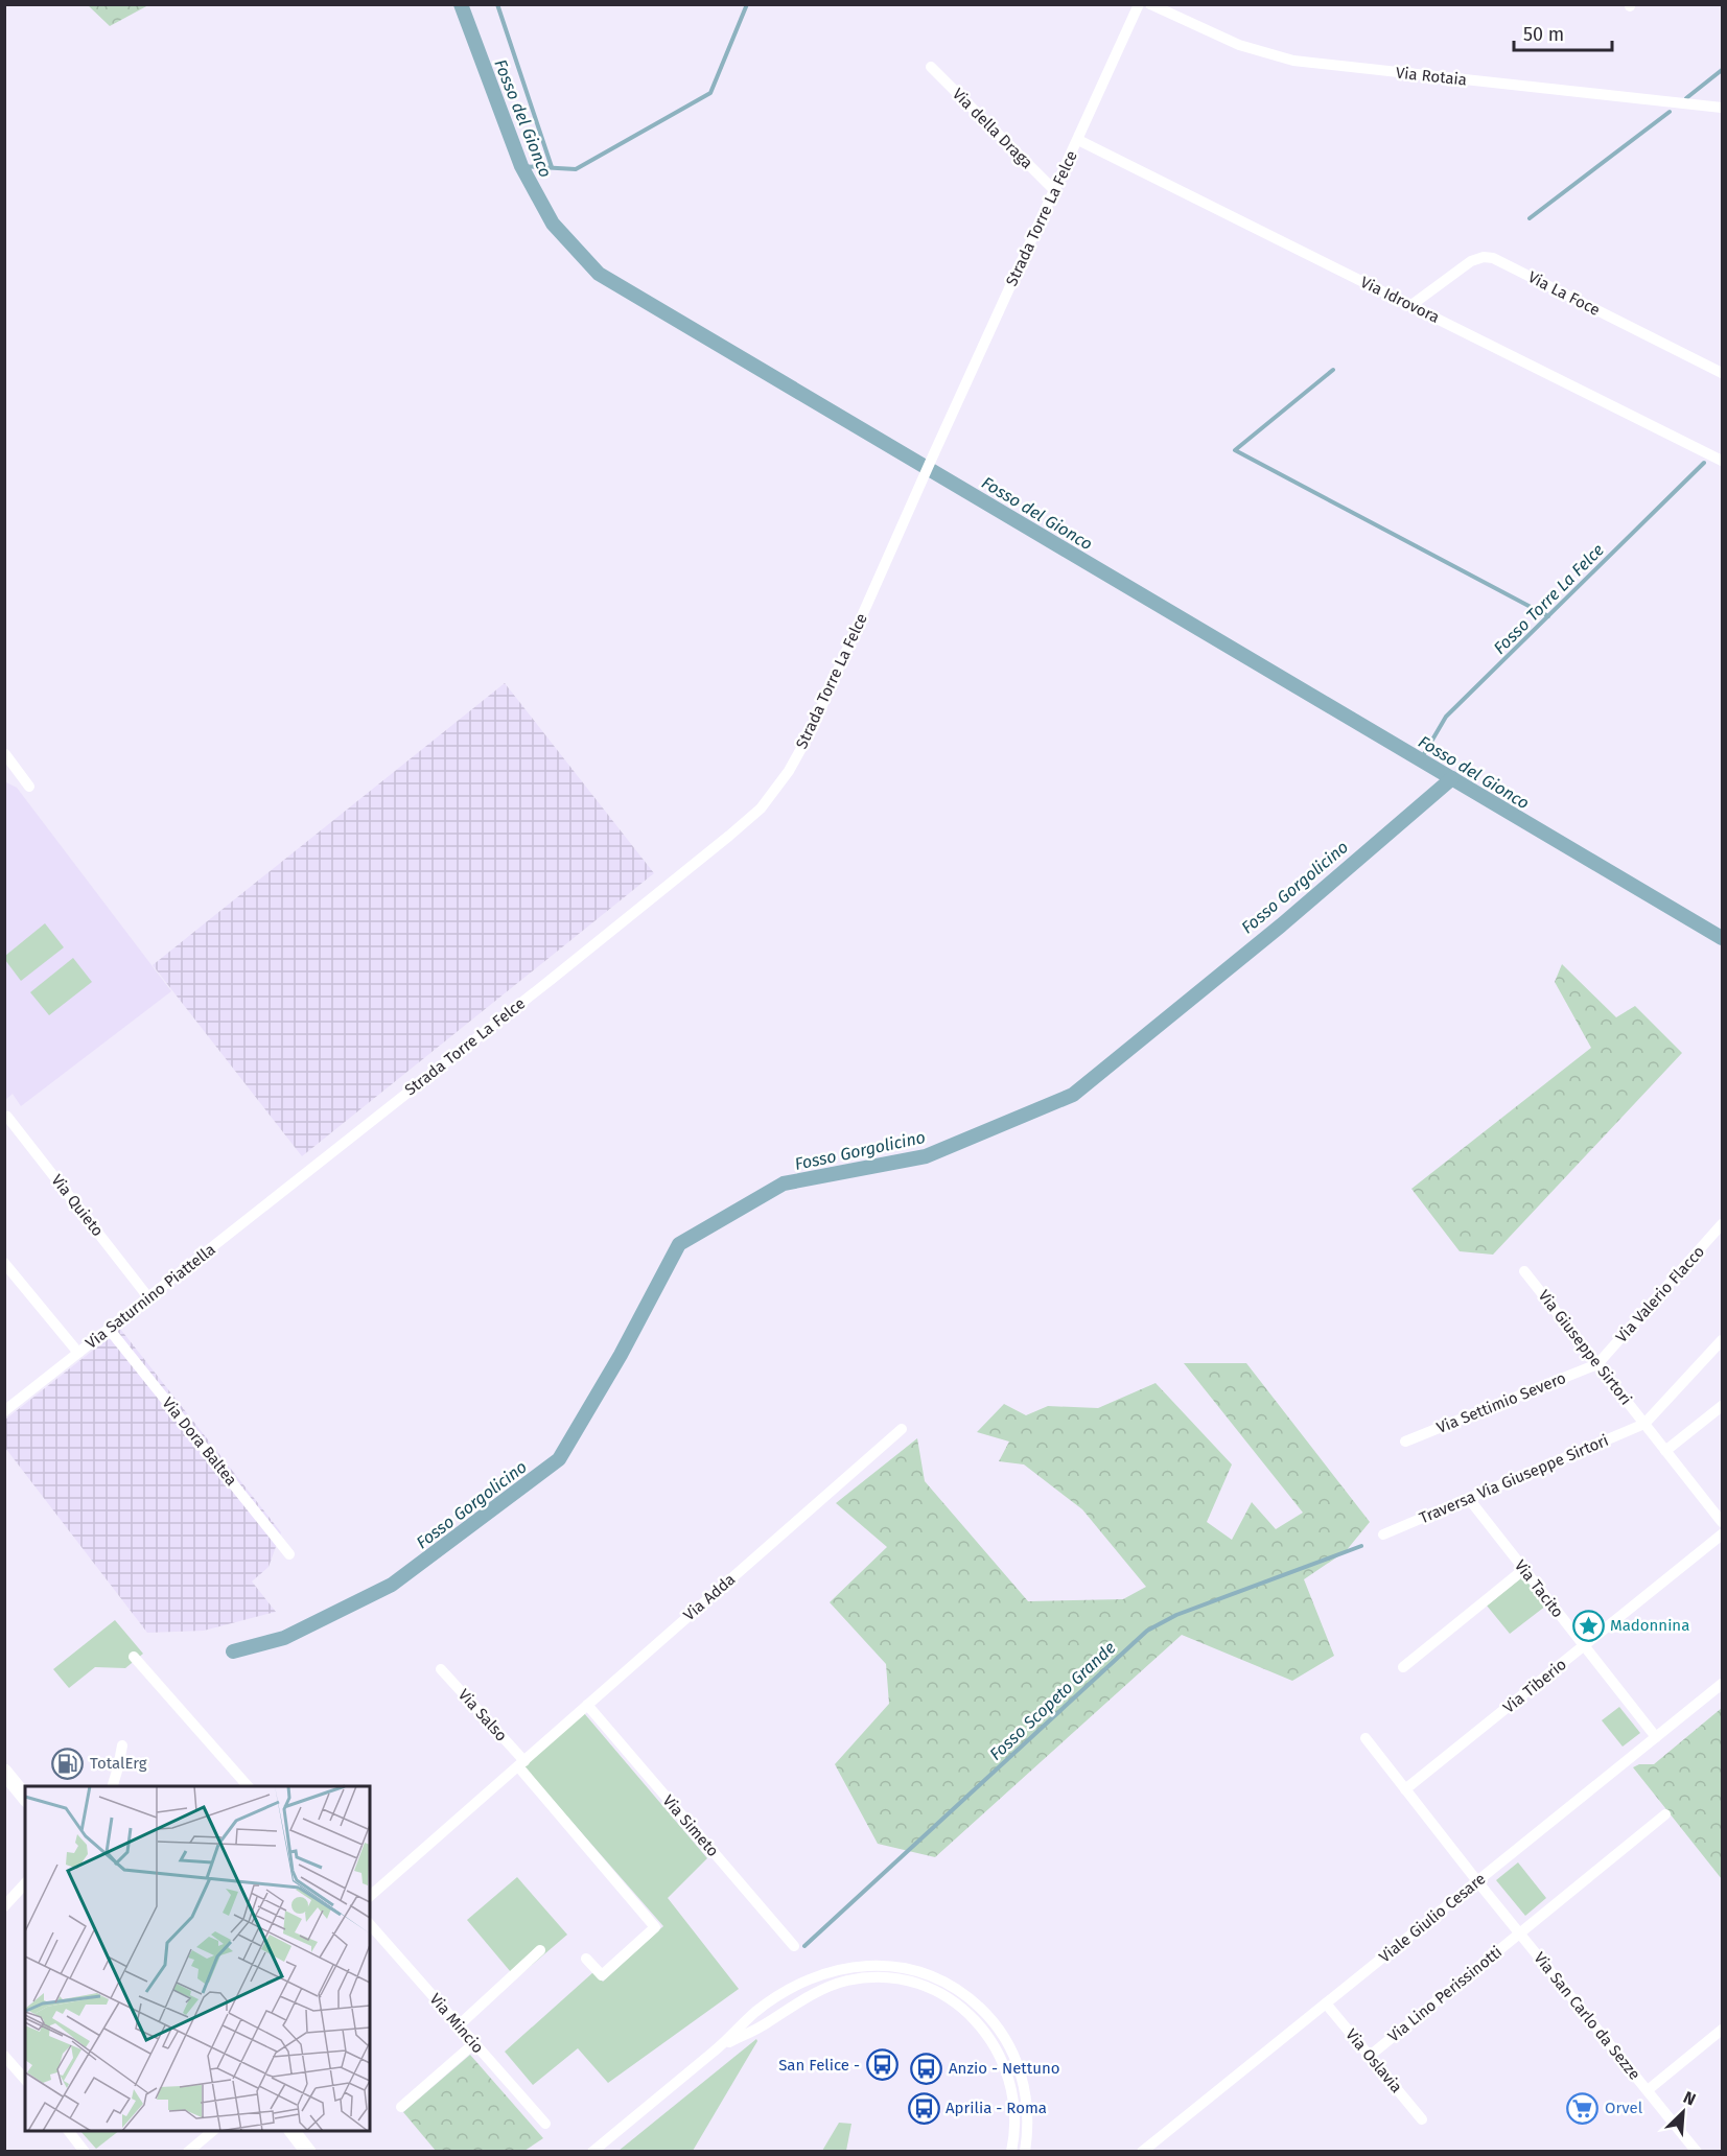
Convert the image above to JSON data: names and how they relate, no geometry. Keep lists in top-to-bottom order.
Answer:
{
  "streets": {
    "street": [
      "Via Rotaia",
      "Via della Draga",
      "Strada Torre La Felce",
      "Via La Foce",
      "Via Idrovora",
      "Via Quieto",
      "Via Valerio Flacco",
      "Via Saturnino Piattella",
      "Via Giuseppe Sirtori",
      "Via Settimio Severo",
      "Via Dora Baltea",
      "Traversa Via Giuseppe Sirtori",
      "Via Tacito",
      "Via Adda",
      "Via Tiberio",
      "Via Salso",
      "Via Simeto",
      "Viale Giulio Cesare",
      "Via Lino Perissinotti",
      "Via San Carlo da Sezze",
      "Via Mincio",
      "Via Oslavia"
    ]
  },
  "crossings": [
    ["Via della Draga", "Strada Torre La Felce"],
    ["Strada Torre La Felce", "Via Idrovora"],
    ["Strada Torre La Felce", "Via Saturnino Piattella"],
    ["Via La Foce", "Via Idrovora"],
    ["Via Quieto", "Via Saturnino Piattella"],
    ["Via Valerio Flacco", "Via Giuseppe Sirtori"],
    ["Via Valerio Flacco", "Via Settimio Severo"],
    ["Via Saturnino Piattella", "Via Dora Baltea"],
    ["Via Giuseppe Sirtori", "Via Settimio Severo"],
    ["Via Giuseppe Sirtori", "Traversa Via Giuseppe Sirtori"],
    ["Traversa Via Giuseppe Sirtori", "Via Tacito"],
    ["Via Tacito", "Via Tiberio"],
    ["Via Tacito", "Viale Giulio Cesare"],
    ["Via Adda", "Via Salso"],
    ["Via Adda", "Via Simeto"],
    ["Via Tiberio", "Via San Carlo da Sezze"],
    ["Viale Giulio Cesare", "Via San Carlo da Sezze"],
    ["Viale Giulio Cesare", "Via Oslavia"],
    ["Via Lino Perissinotti", "Via San Carlo da Sezze"],
    ["Via Lino Perissinotti", "Via Oslavia"]
  ],
  "water": [
    "Fosso del Gionco",
    "Fosso Torre La Felce",
    "Fosso Gorgolicino",
    "Fosso Scopeto Grande"
  ],
  "places": {
    "place": ["Madonnina"],
    "fuel station": ["TotalErg"],
    "bus stop": ["San Felice -", "Anzio - Nettuno", "Aprilia - Roma"],
    "supermarket": ["Orvel"]
  },
  "scale_bar": "50 m",
  "north": "top right"
}
